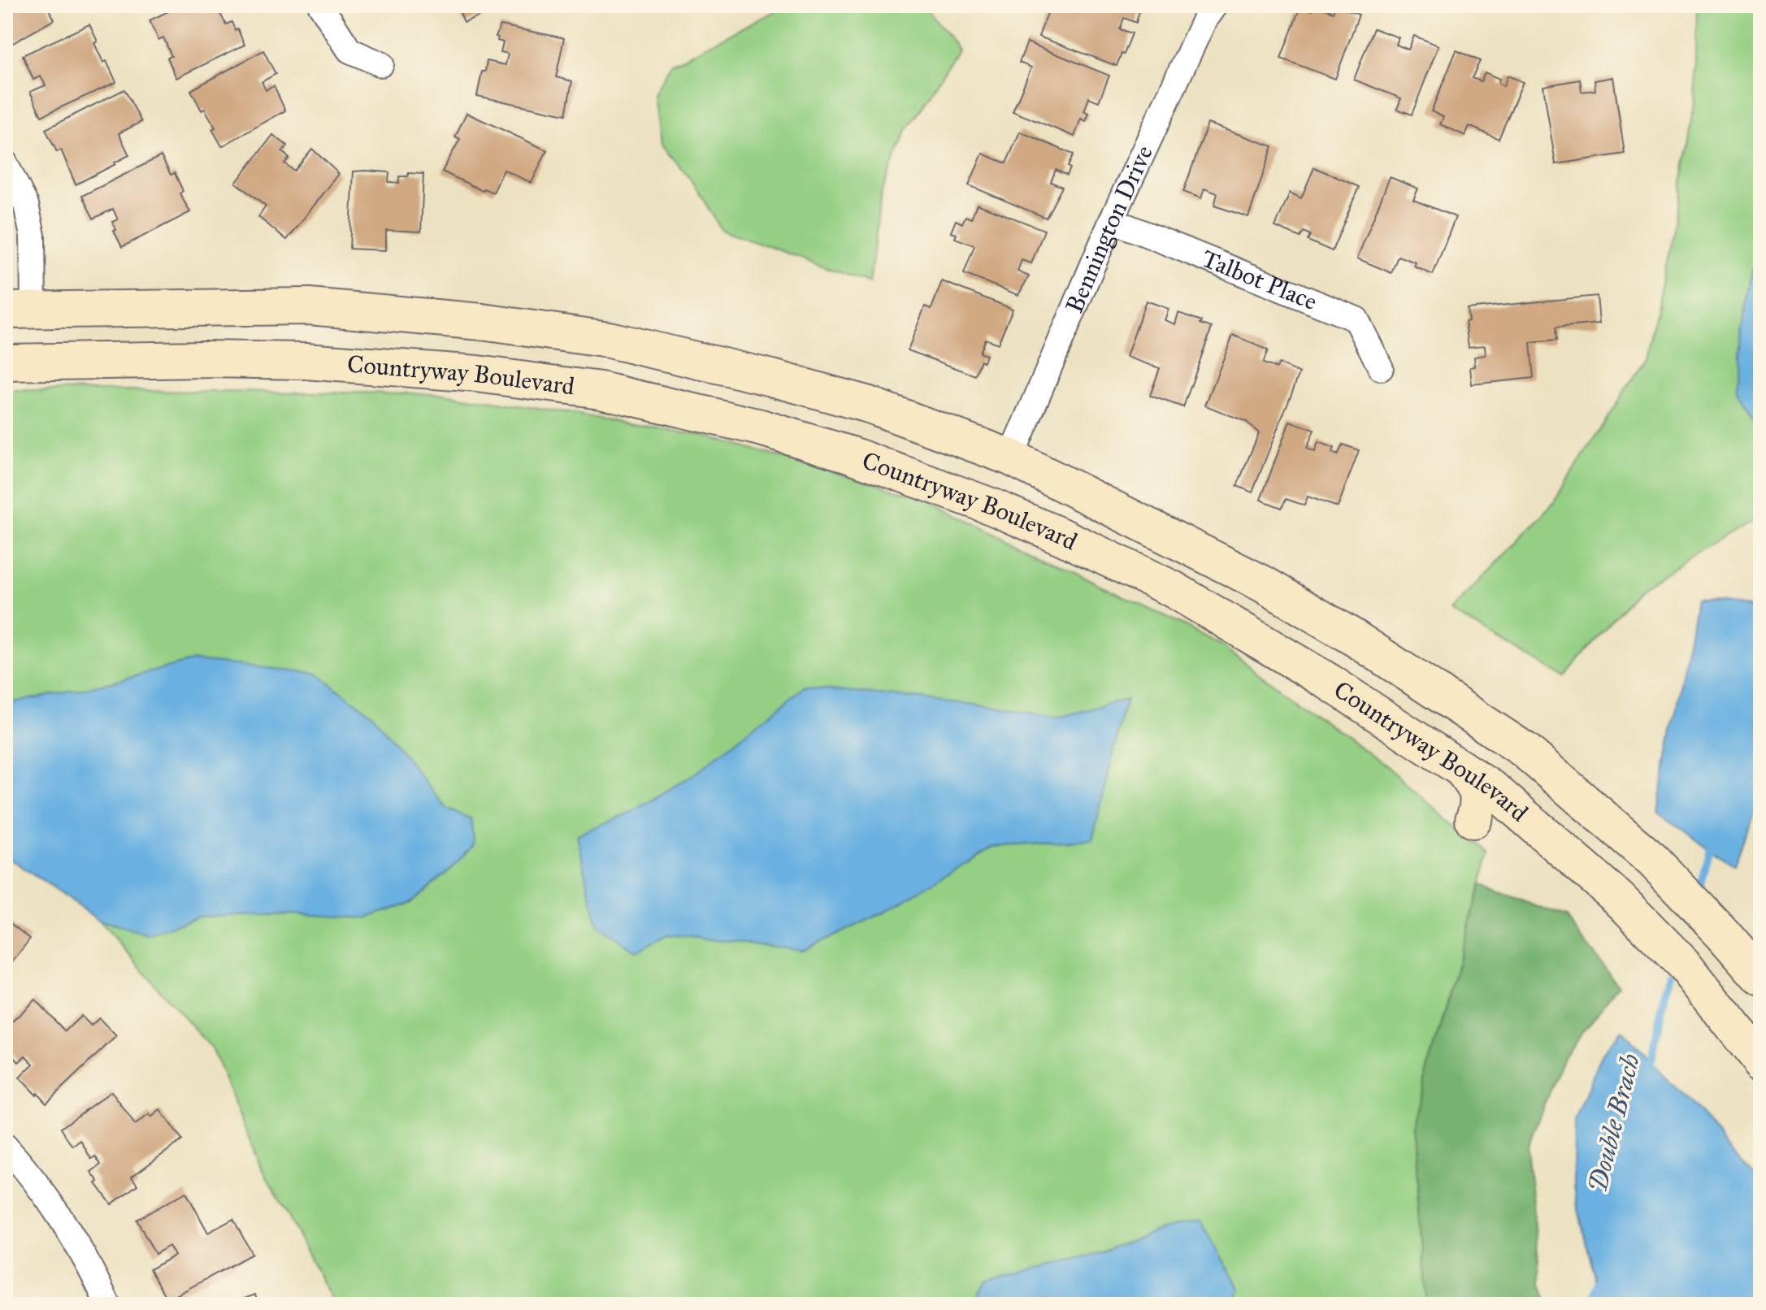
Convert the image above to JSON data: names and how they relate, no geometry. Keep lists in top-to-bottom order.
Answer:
{
  "streets": {
    "street": ["Bennington Drive", "Talbot Place", "Countryway Boulevard"]
  },
  "crossings": [
    ["Bennington Drive", "Talbot Place"],
    ["Bennington Drive", "Countryway Boulevard"]
  ],
  "water": ["Double Brach"]
}
